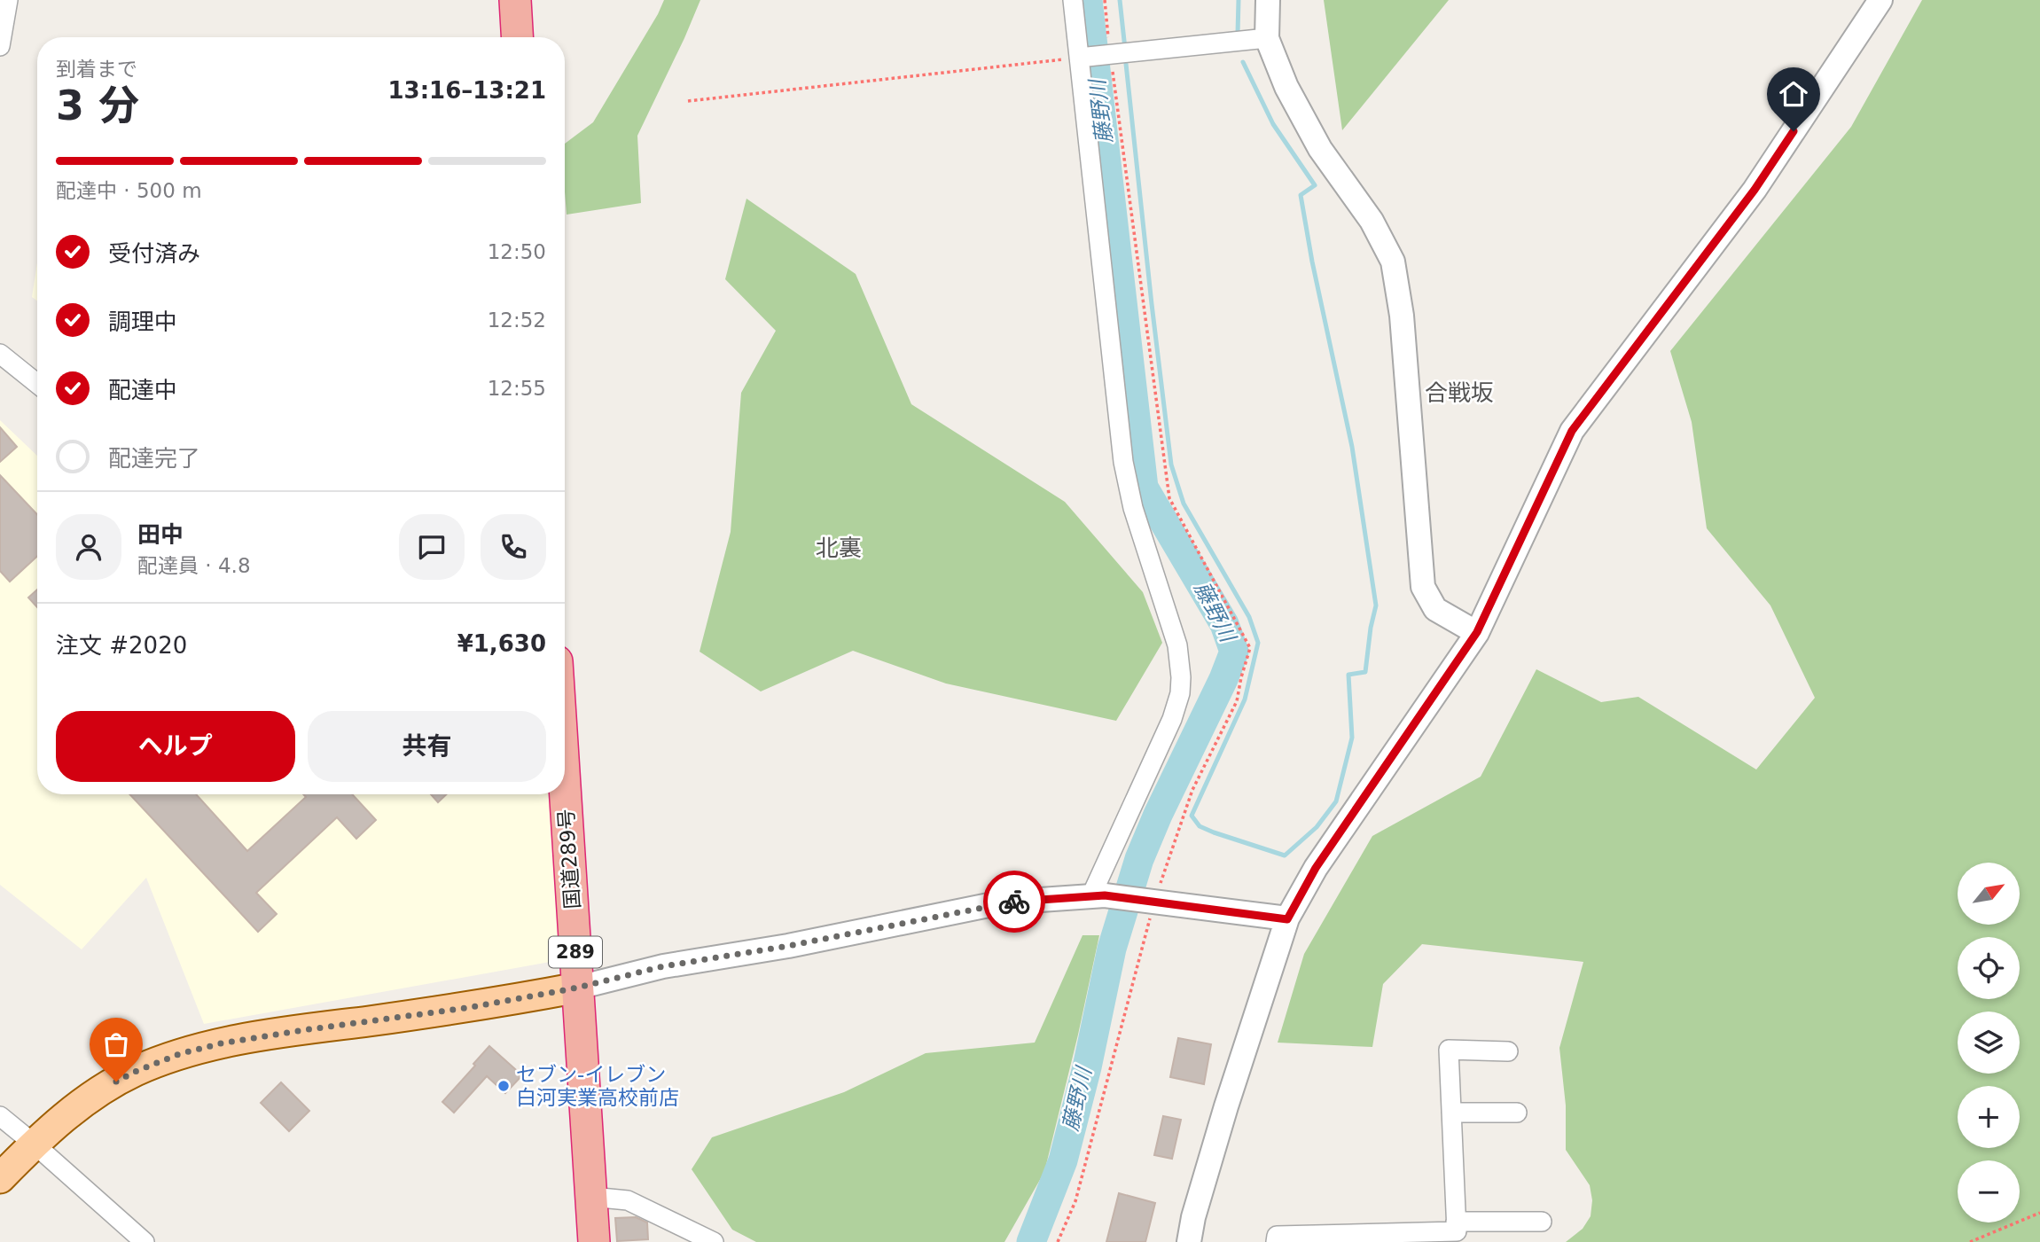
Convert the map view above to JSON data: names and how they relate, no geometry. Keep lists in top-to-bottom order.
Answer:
{
  "streets": {
    "highway": ["国道289号", "289"]
  },
  "districts": ["合戦坂", "北裏"],
  "water": ["藤野川"],
  "places": ["セブン-イレブン 白河実業高校前店"],
  "north": "top right",
  "page": {
    "heading": ["3 分", "到着まで", "13:16–13:21"],
    "panel": [
      "田中",
      "配達員 · 4.8",
      "注文 #2020",
      "¥1,630"
    ],
    "bar": "配達中 · 500 m",
    "list": [
      ["受付済み", "12:50"],
      ["調理中", "12:52"],
      ["配達中", "12:55"],
      "配達完了"
    ],
    "buttons": ["ヘルプ", "共有"],
    "map_buttons": ["+", "−"]
  }
}
